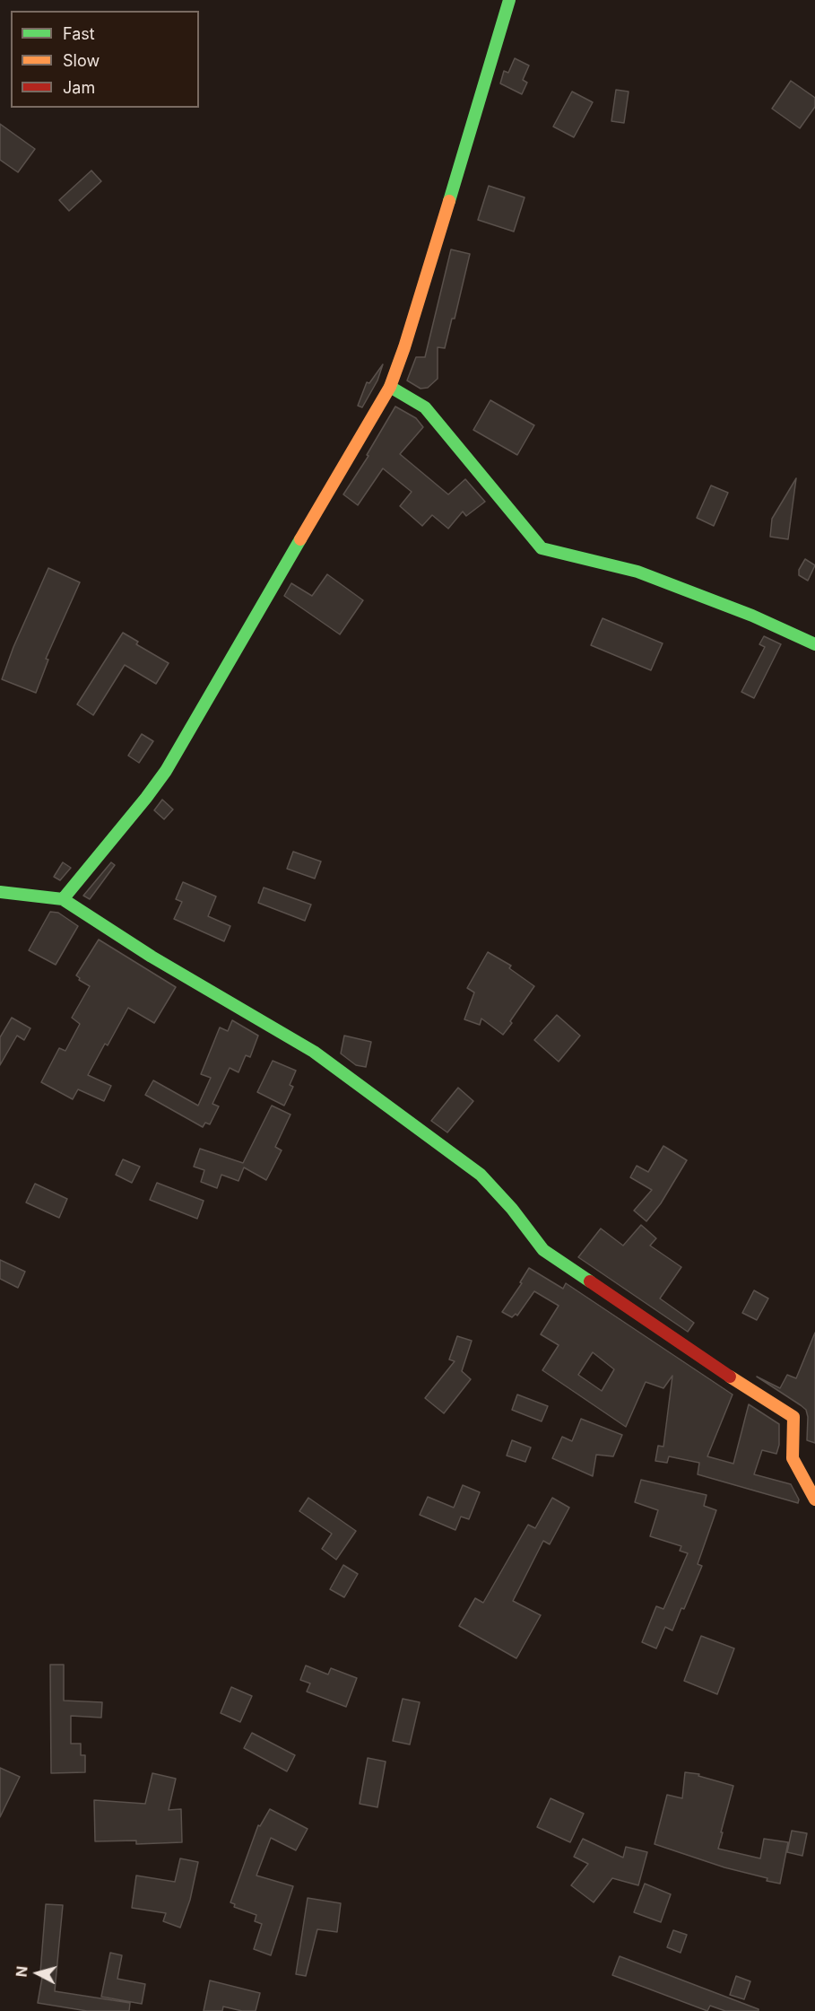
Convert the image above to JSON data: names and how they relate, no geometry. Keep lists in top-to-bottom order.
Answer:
{
  "legend": ["Fast", "Slow", "Jam"],
  "north": "left"
}
